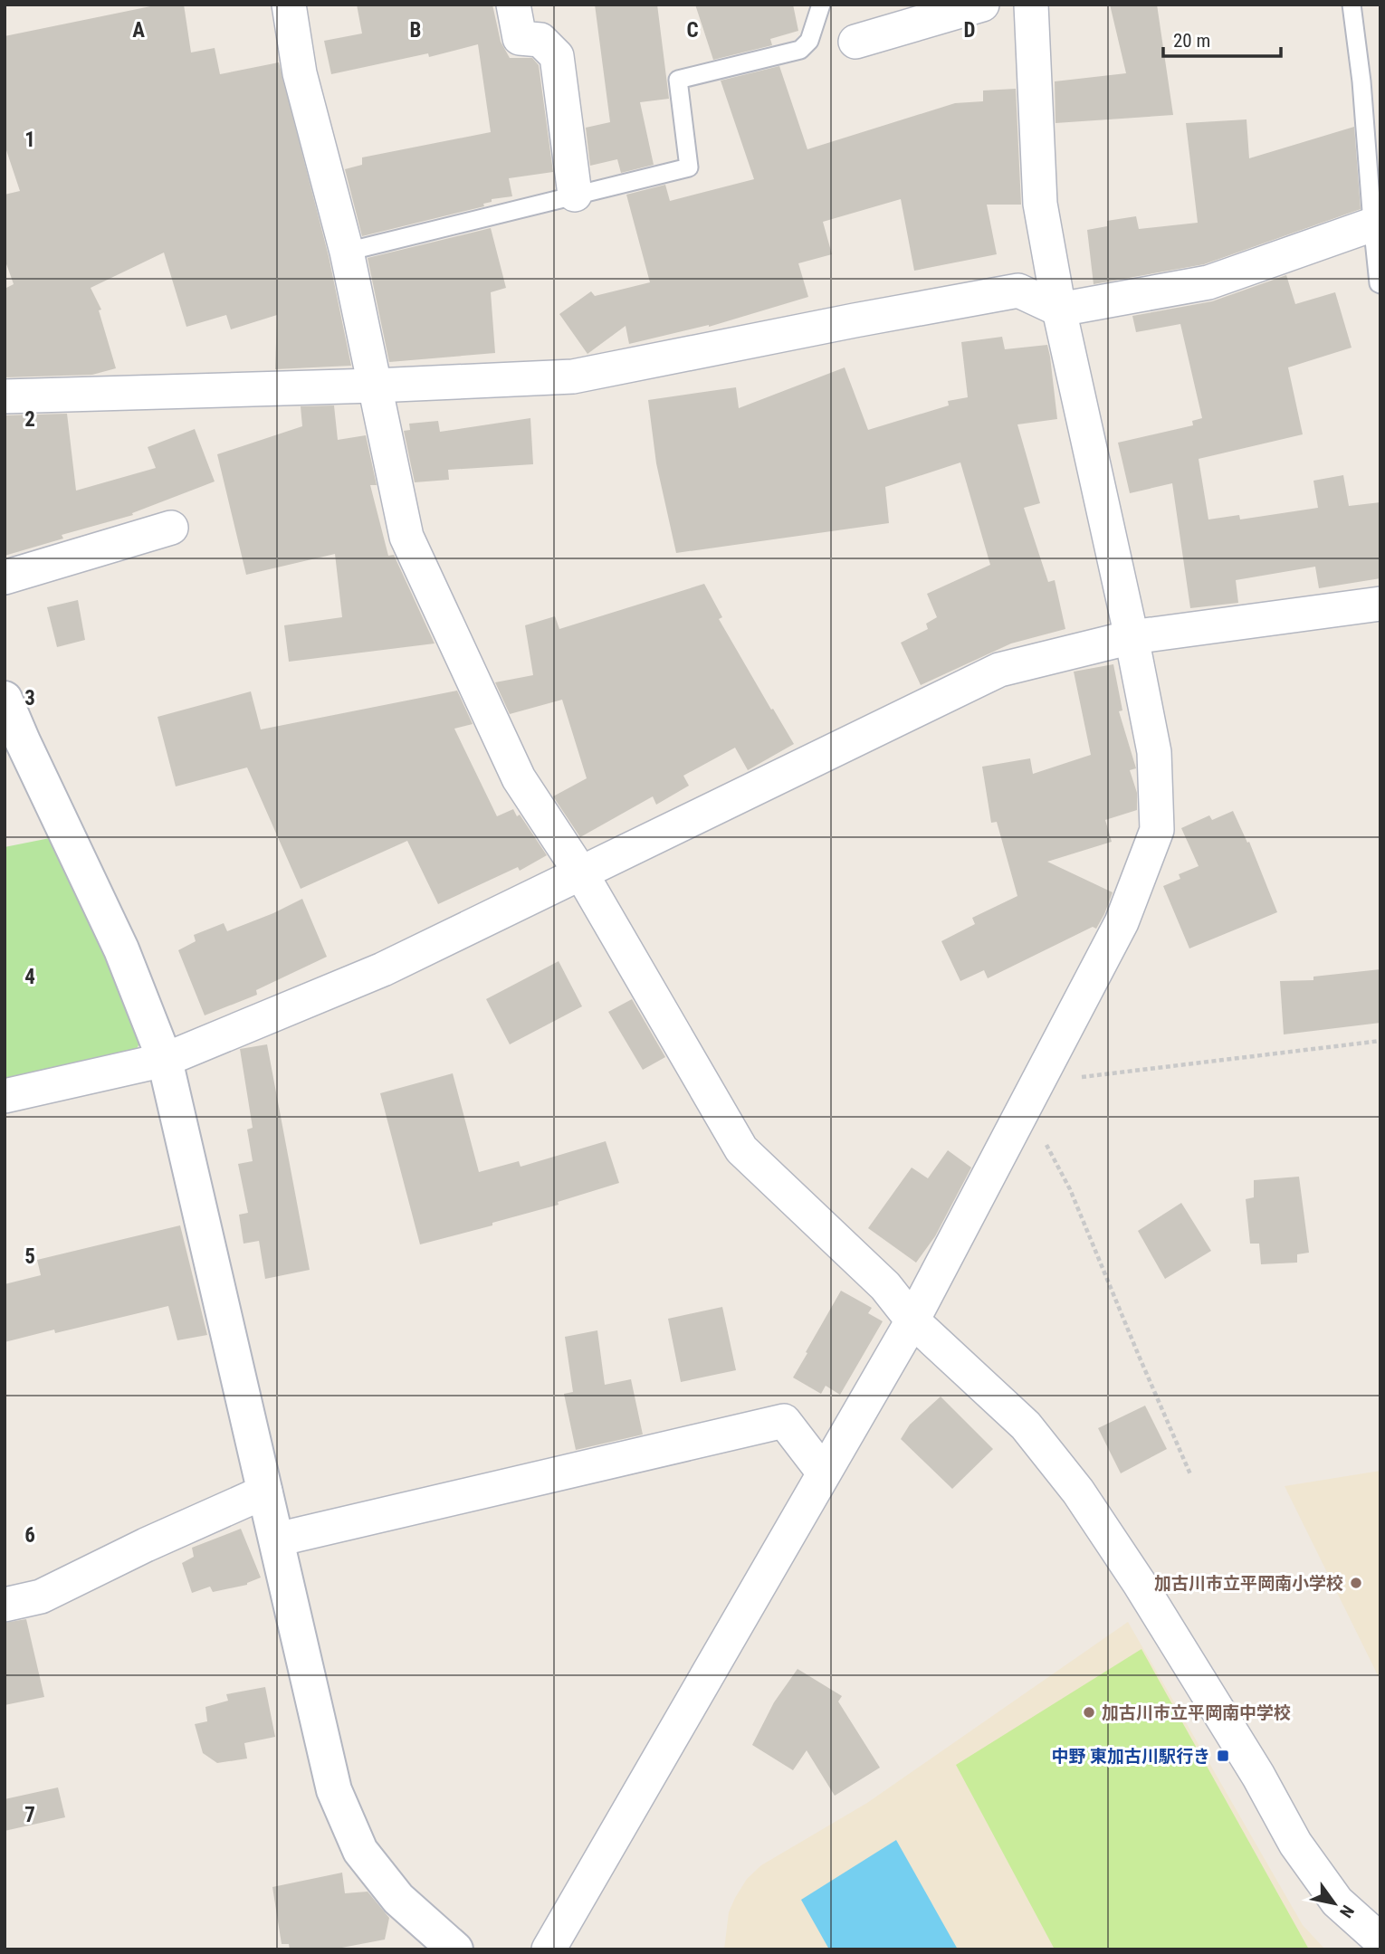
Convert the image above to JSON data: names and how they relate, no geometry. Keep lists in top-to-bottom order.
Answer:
{
  "places": {
    "other": ["加古川市立平岡南小学校", "加古川市立平岡南中学校"],
    "transit": ["中野 東加古川駅行き"]
  },
  "scale_bar": "20 m",
  "north": "bottom right",
  "grid": {
    "columns": [
      "A",
      "B",
      "C",
      "D"
    ],
    "rows": [
      "1",
      "2",
      "3",
      "4",
      "5",
      "6",
      "7"
    ]
  }
}
